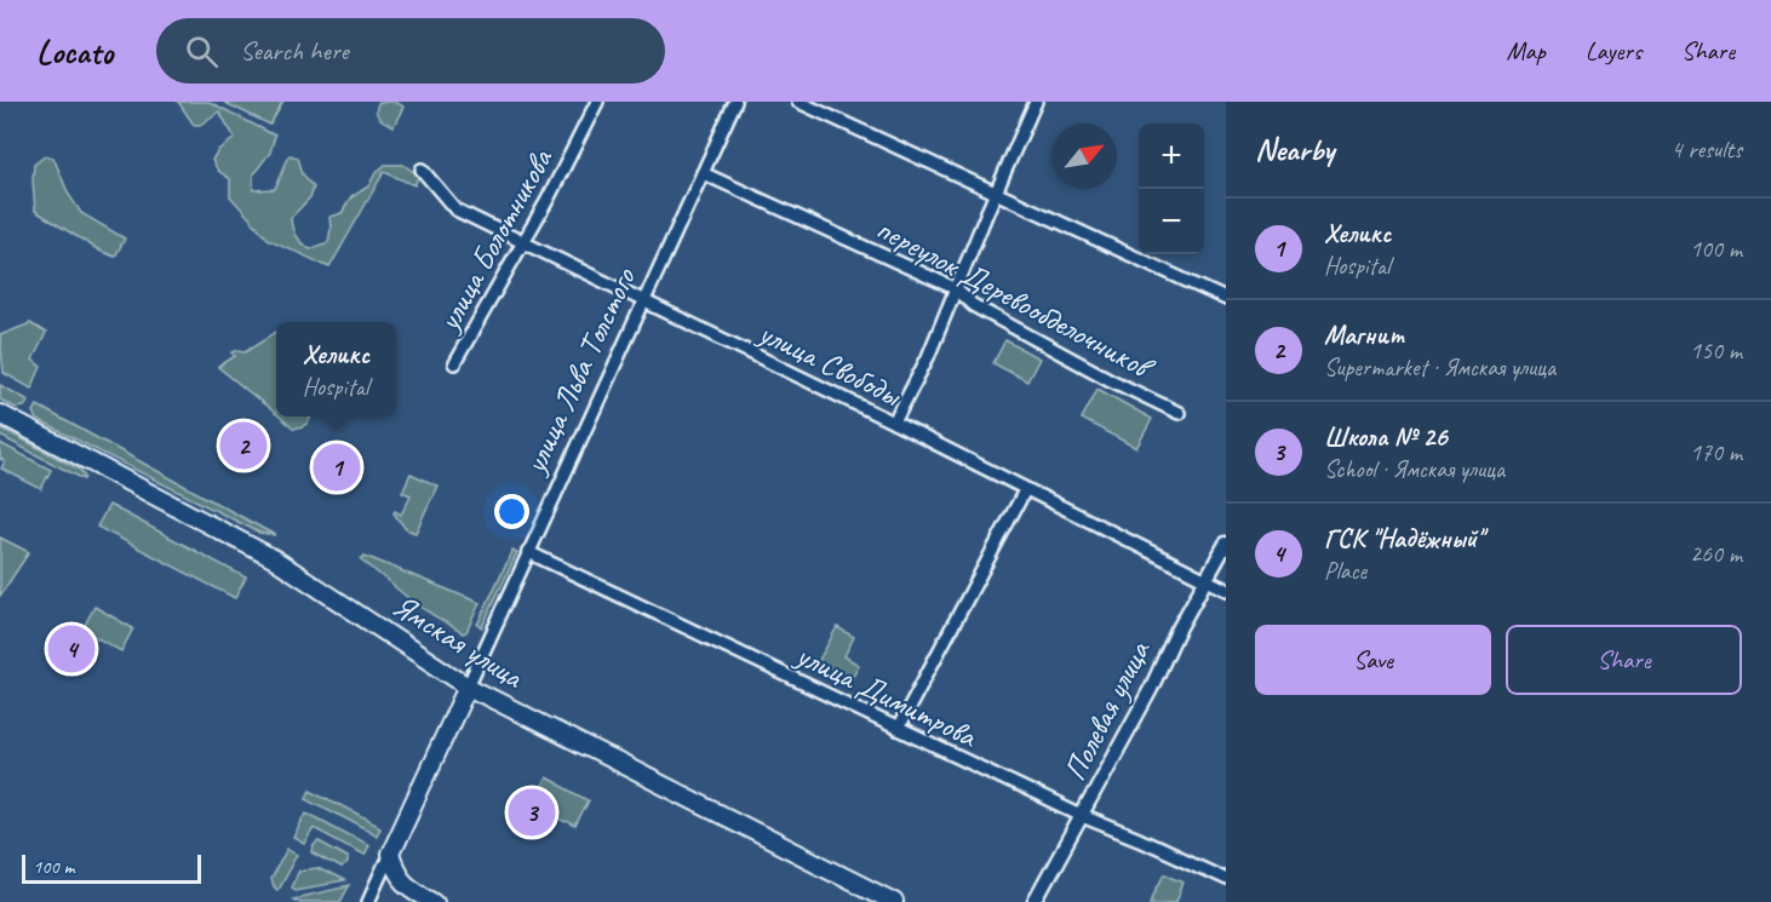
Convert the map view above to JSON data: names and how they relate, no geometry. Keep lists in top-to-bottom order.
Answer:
{
  "streets": {
    "main road": ["улица Льва Толстого", "Ямская улица"],
    "street": [
      "улица Болотникова",
      "переулок Деревообделочников",
      "улица Свободы",
      "улица Димитрова",
      "Полевая улица"
    ]
  },
  "crossings": [
    ["улица Болотникова", "улица Свободы"],
    ["переулок Деревообделочников", "улица Льва Толстого"],
    ["улица Свободы", "улица Льва Толстого"],
    ["улица Свободы", "Полевая улица"],
    ["улица Льва Толстого", "Ямская улица"],
    ["улица Льва Толстого", "улица Димитрова"],
    ["улица Димитрова", "Полевая улица"]
  ],
  "scale_bar": "100 m",
  "north": "top right",
  "page": {
    "header": "Locato",
    "search": "Search here",
    "nav": ["Map", "Layers", "Share"],
    "heading": ["Nearby", "4 results"],
    "map_buttons": ["+", "−"],
    "list": [
      {
        "mark": "1",
        "name": "Хеликс",
        "note": "Hospital",
        "value": "100 m"
      },
      {
        "mark": "2",
        "name": "Магнит",
        "note": "Supermarket · Ямская улица",
        "value": "150 m"
      },
      {
        "mark": "3",
        "name": "Школа № 26",
        "note": "School · Ямская улица",
        "value": "170 m"
      },
      {
        "mark": "4",
        "name": "ГСК \"Надёжный\"",
        "note": "Place",
        "value": "260 m"
      }
    ],
    "popup": ["Хеликс", "Hospital"],
    "pins": [
      "2",
      "1",
      "4",
      "3"
    ],
    "buttons": ["Save", "Share"],
    "scale": "100 m"
  }
}
